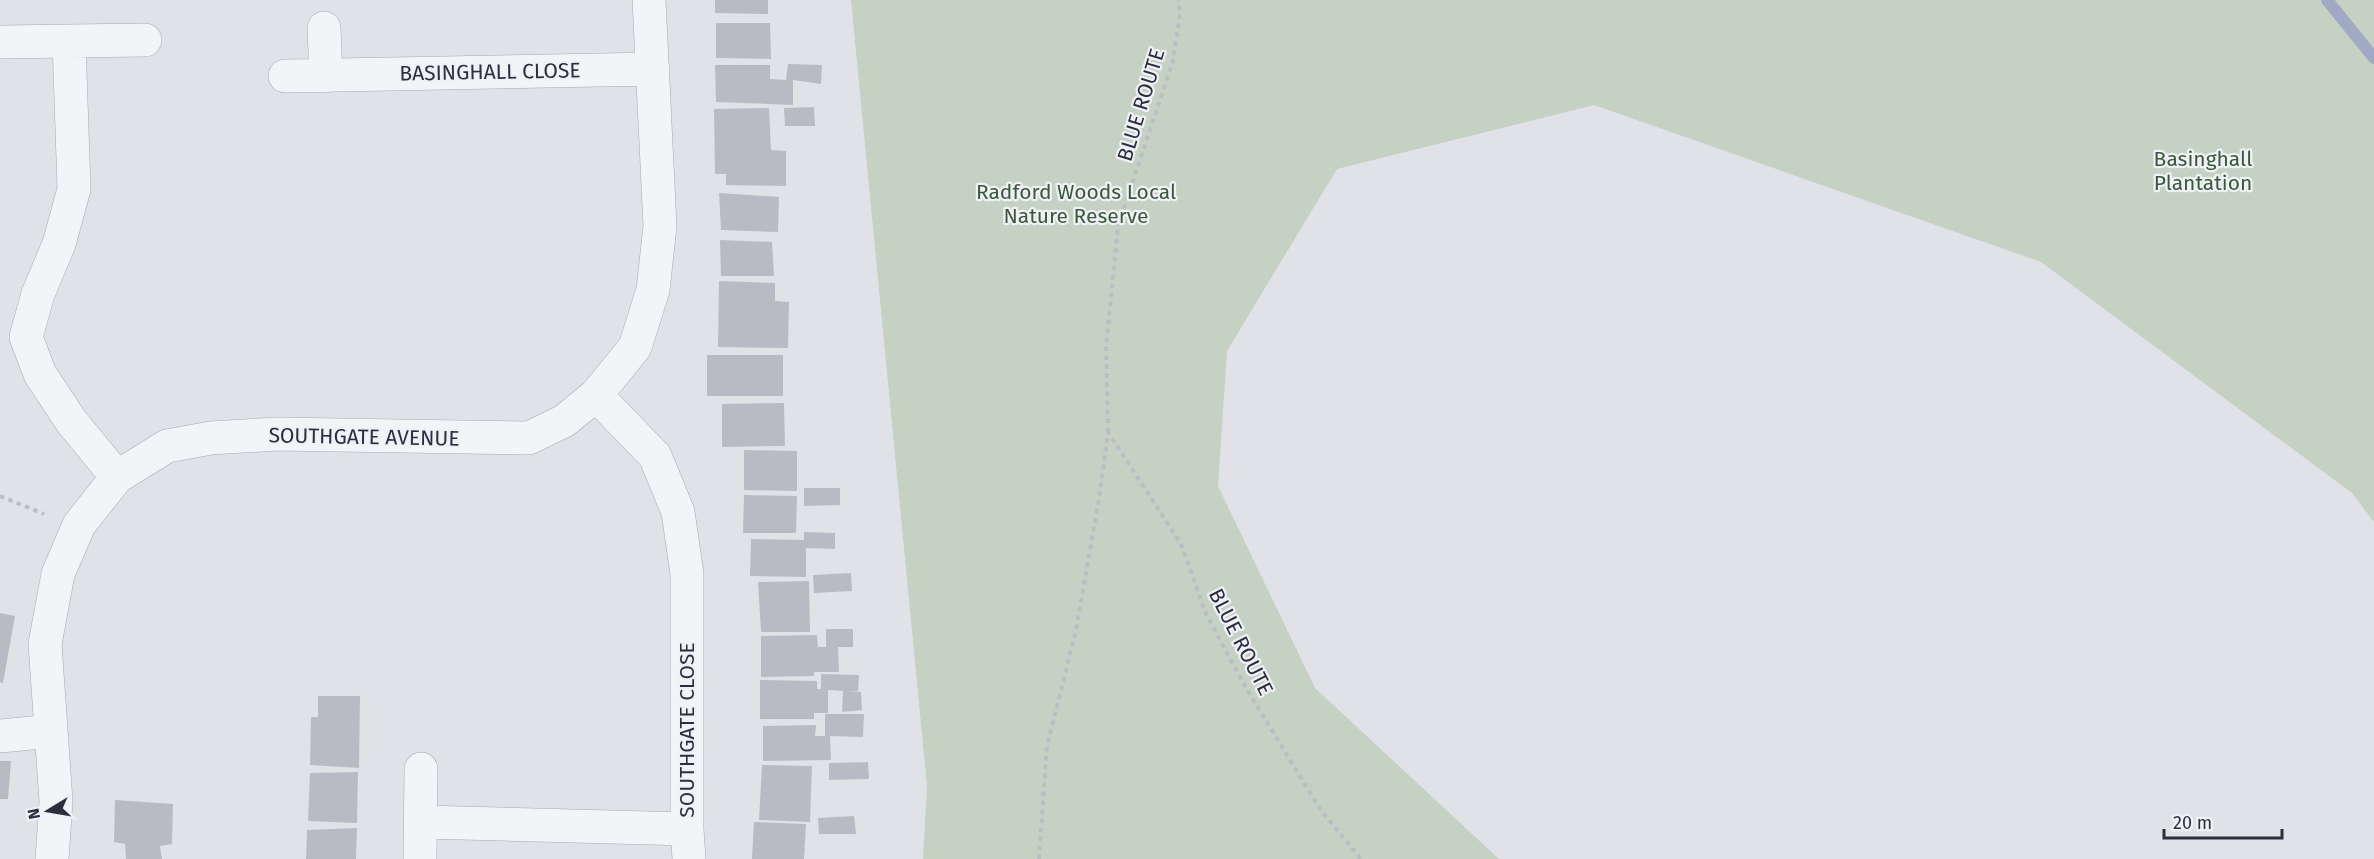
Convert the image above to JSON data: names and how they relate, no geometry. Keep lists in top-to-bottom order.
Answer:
{
  "streets": {
    "street": ["BASINGHALL CLOSE", "SOUTHGATE AVENUE", "SOUTHGATE CLOSE"],
    "path": ["BLUE ROUTE"]
  },
  "crossings": [
    ["BASINGHALL CLOSE", "SOUTHGATE AVENUE"],
    ["SOUTHGATE AVENUE", "SOUTHGATE CLOSE"]
  ],
  "parks": ["Basinghall Plantation", "Radford Woods Local Nature Reserve"],
  "scale_bar": "20 m",
  "north": "left"
}
